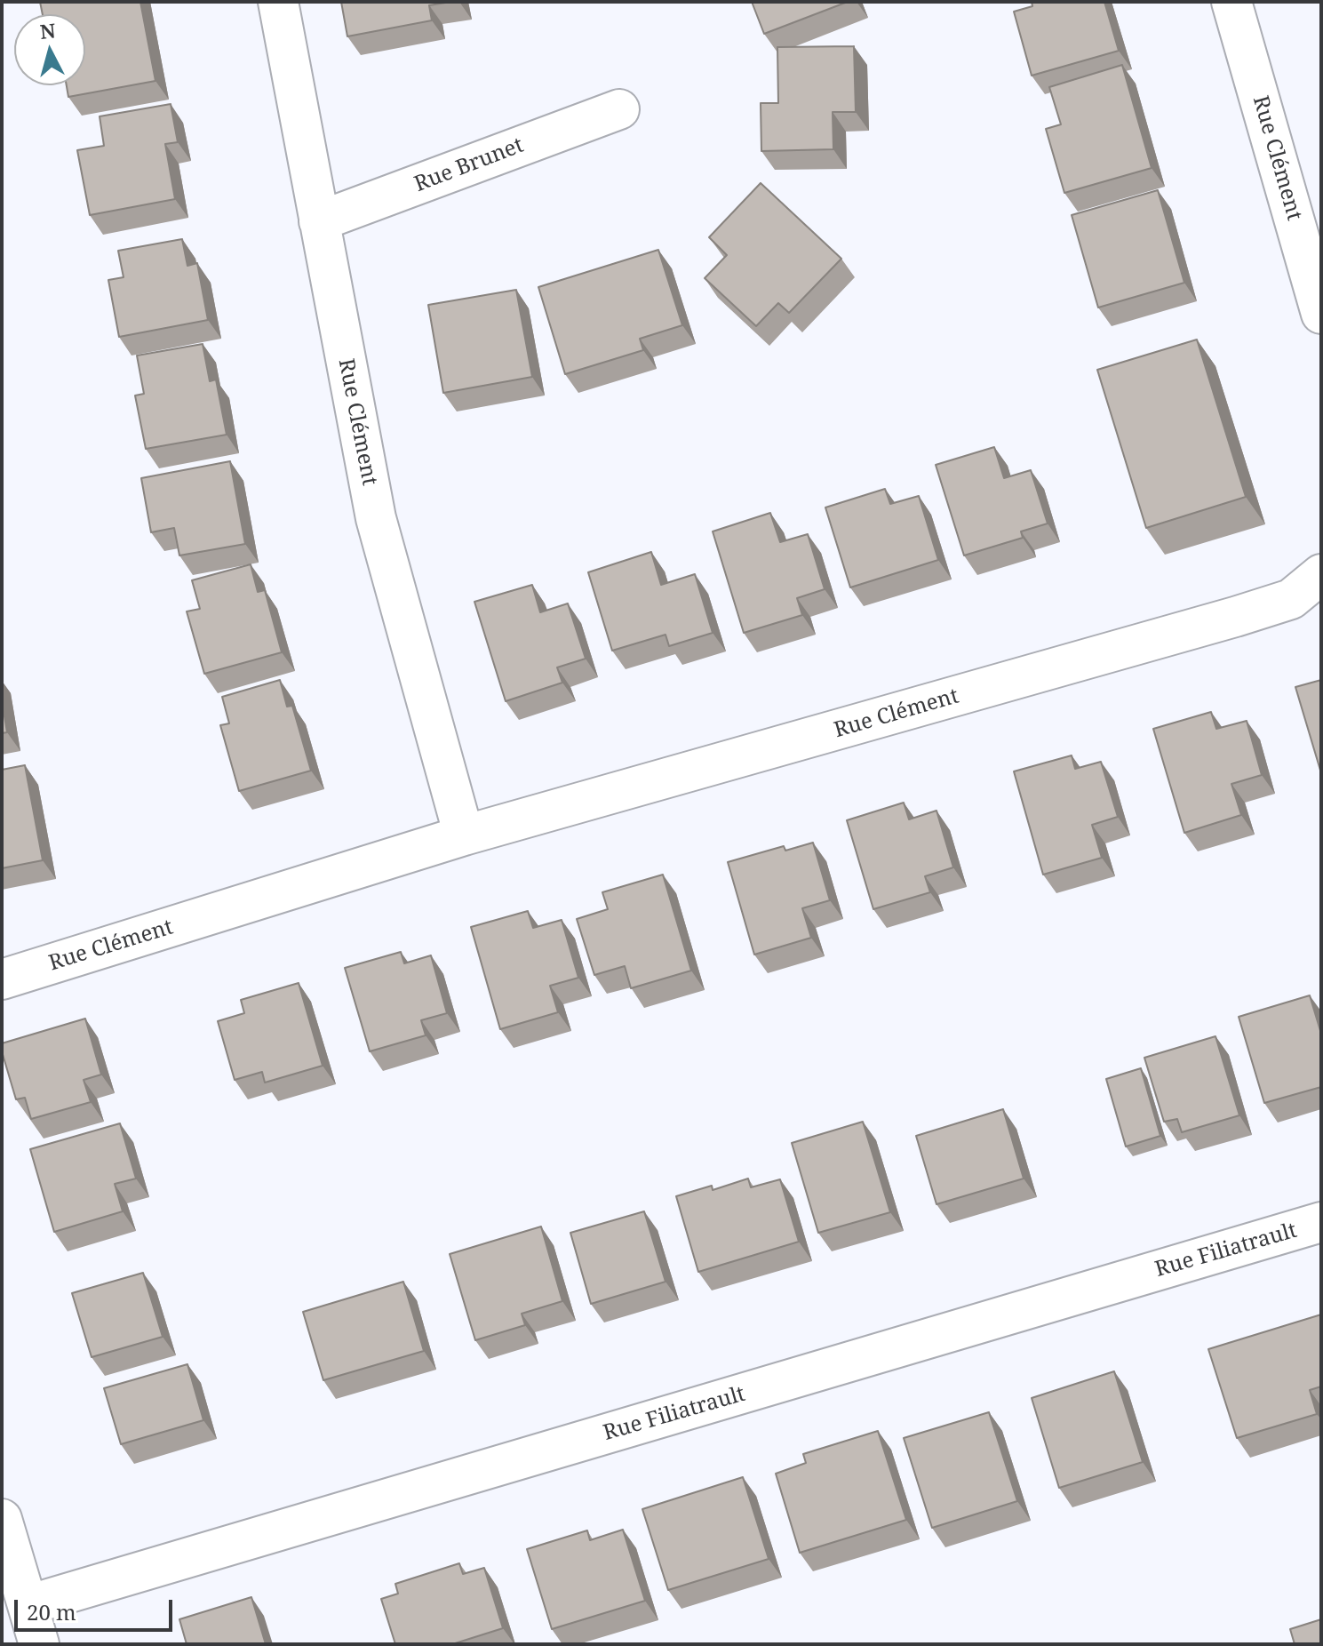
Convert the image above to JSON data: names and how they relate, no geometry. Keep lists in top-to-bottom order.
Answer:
{
  "streets": {
    "street": ["Rue Clément", "Rue Brunet", "Rue Filiatrault"]
  },
  "crossings": [
    ["Rue Clément", "Rue Brunet"]
  ],
  "scale_bar": "20 m",
  "north": "top"
}
